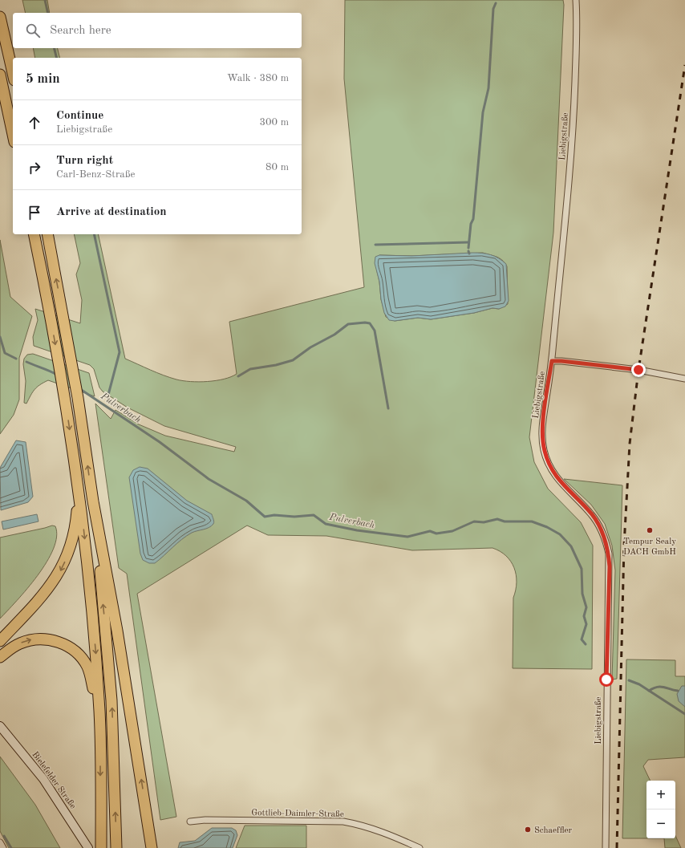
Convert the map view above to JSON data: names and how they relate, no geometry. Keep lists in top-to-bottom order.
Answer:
{
  "streets": {
    "main road": ["Bielefelder Straße"],
    "street": ["Liebigstraße", "Gottlieb-Daimler-Straße"]
  },
  "water": ["Pulverbach"],
  "places": ["Tempur Sealy DACH GmbH", "Schaeffler"],
  "page": {
    "search": "Search here",
    "heading": ["5 min", "Walk · 380 m"],
    "list": [
      ["Continue", "Liebigstraße", "300 m"],
      ["Turn right", "Carl-Benz-Straße", "80 m"],
      "Arrive at destination"
    ],
    "map_buttons": ["+", "−"]
  }
}
